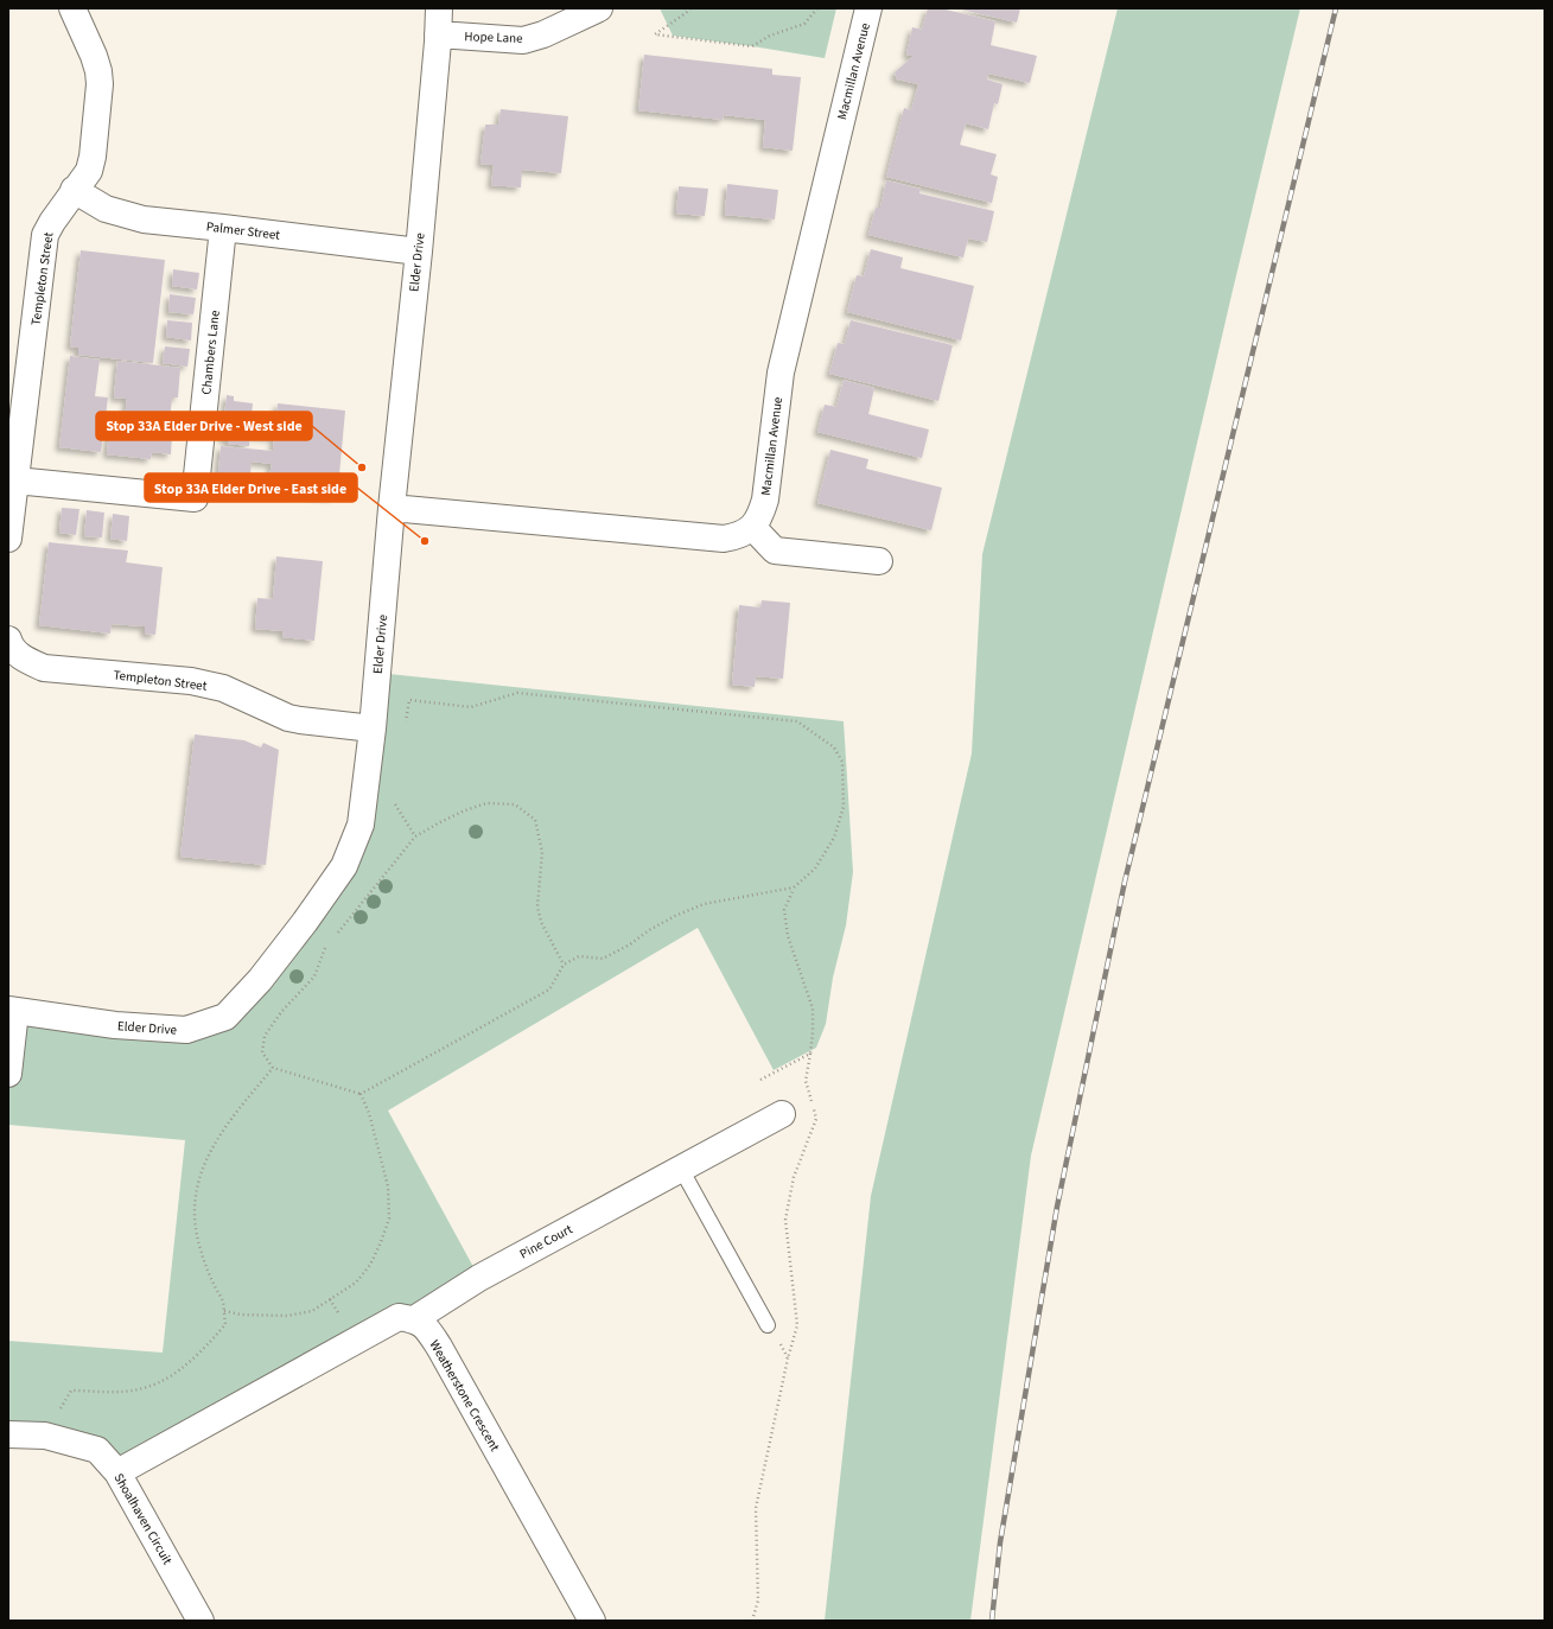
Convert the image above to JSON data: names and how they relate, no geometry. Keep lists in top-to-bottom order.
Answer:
{
  "streets": {
    "street": [
      "Hope Lane",
      "Macmillan Avenue",
      "Palmer Street",
      "Elder Drive",
      "Templeton Street",
      "Chambers Lane",
      "Pine Court",
      "Weatherstone Crescent",
      "Shoalhaven Circuit"
    ]
  },
  "crossings": [
    ["Hope Lane", "Elder Drive"],
    ["Palmer Street", "Elder Drive"],
    ["Palmer Street", "Templeton Street"],
    ["Palmer Street", "Chambers Lane"],
    ["Elder Drive", "Templeton Street"],
    ["Templeton Street", "Chambers Lane"],
    ["Pine Court", "Weatherstone Crescent"]
  ],
  "places": ["Stop 33A Elder Drive - West side", "Stop 33A Elder Drive - East side"]
}
